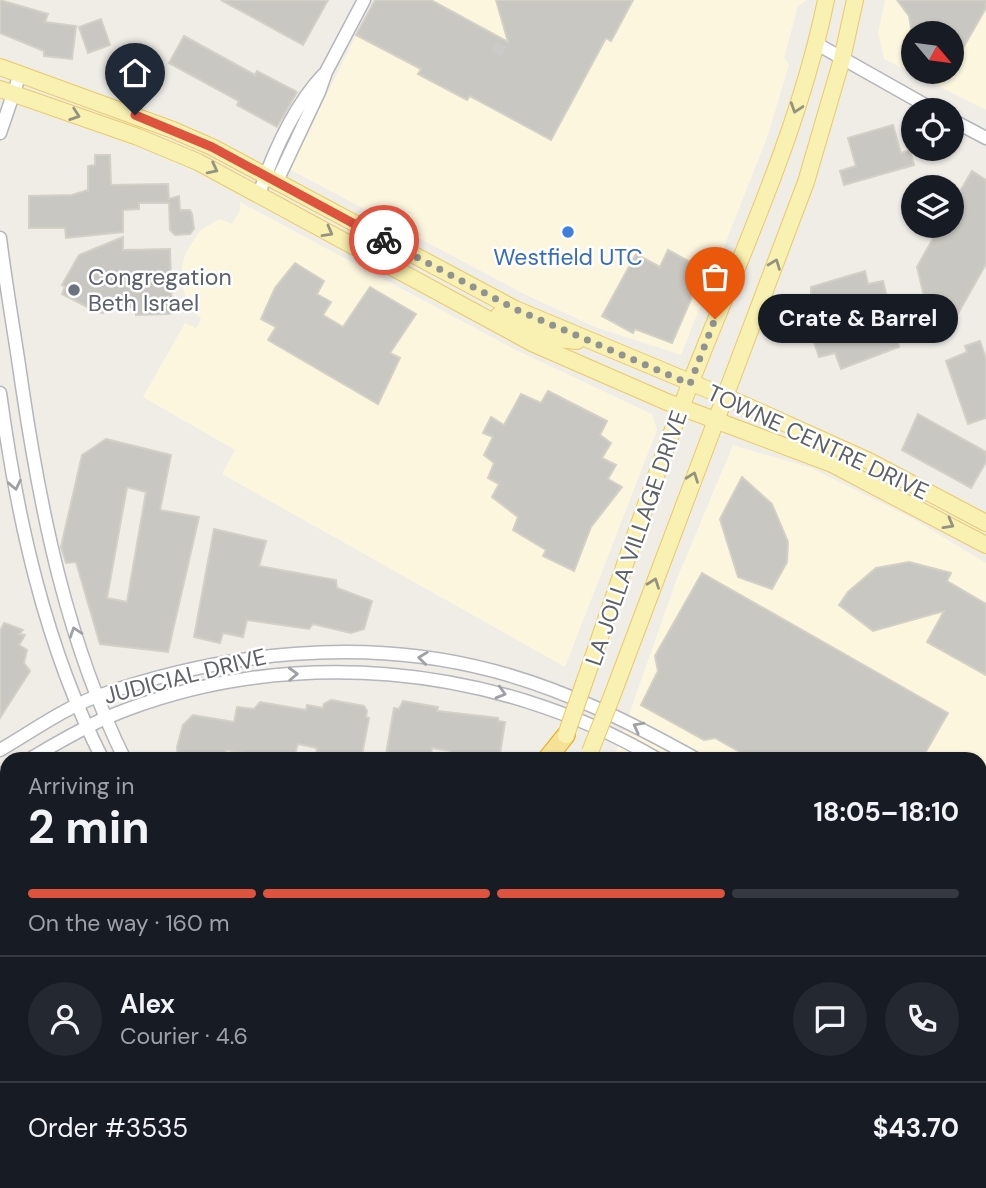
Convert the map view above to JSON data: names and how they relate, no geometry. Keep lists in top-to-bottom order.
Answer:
{
  "streets": {
    "main road": ["TOWNE CENTRE DRIVE", "LA JOLLA VILLAGE DRIVE"],
    "street": ["JUDICIAL DRIVE"]
  },
  "crossings": [
    ["TOWNE CENTRE DRIVE", "LA JOLLA VILLAGE DRIVE"]
  ],
  "places": ["Westfield UTC", "Congregation Beth Israel", "Crate & Barrel"],
  "north": "bottom right",
  "page": {
    "bubble": "Crate & Barrel",
    "heading": ["2 min", "Arriving in", "18:05–18:10"],
    "panel": [
      "Alex",
      "Courier · 4.6",
      "Order #3535",
      "$43.70"
    ],
    "bar": "On the way · 160 m"
  }
}
